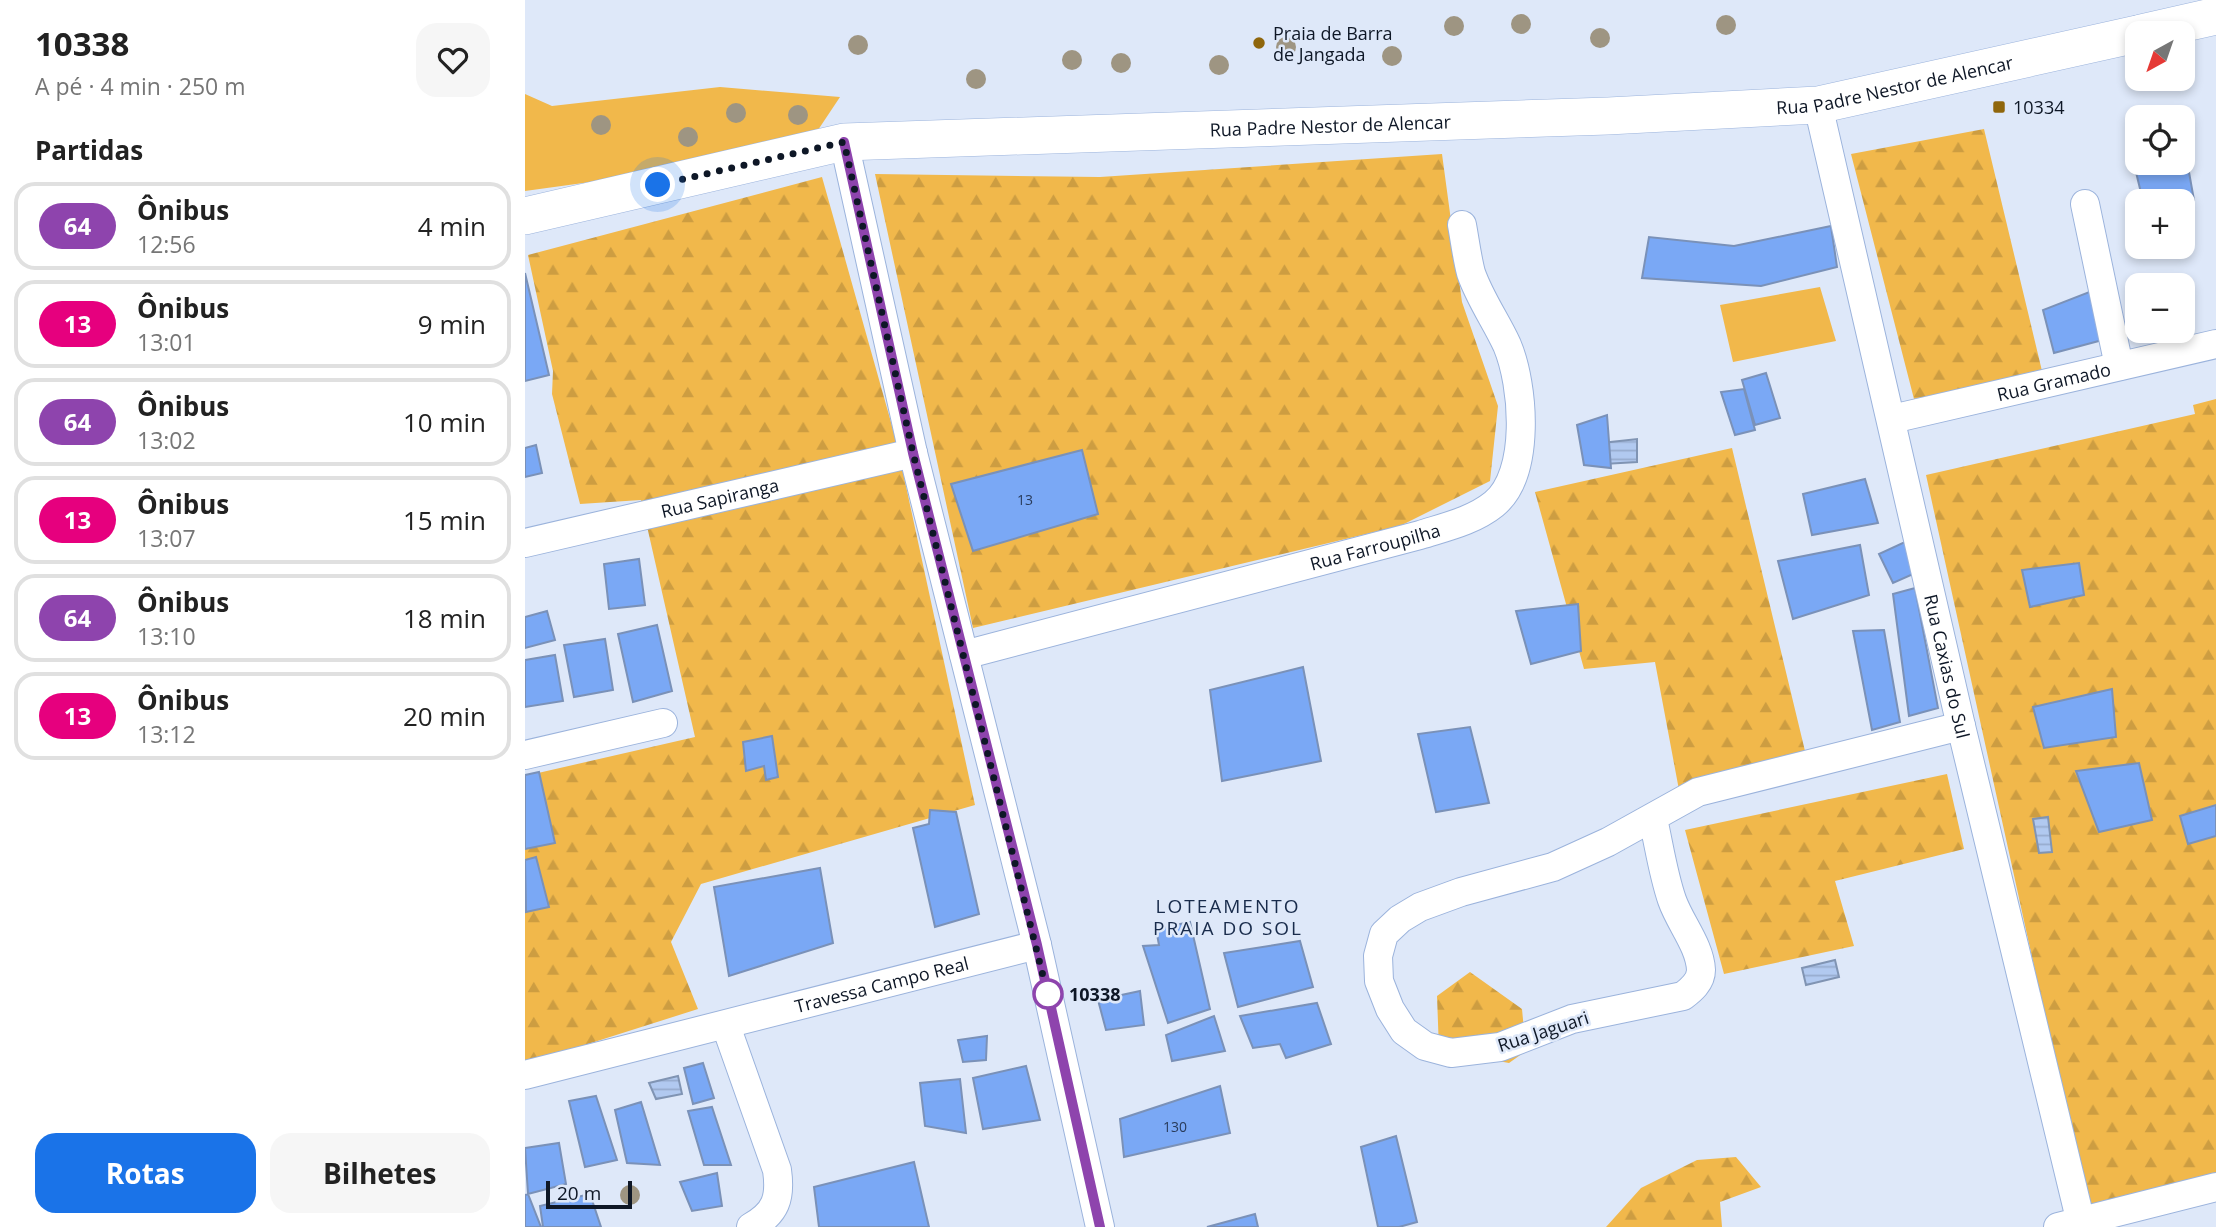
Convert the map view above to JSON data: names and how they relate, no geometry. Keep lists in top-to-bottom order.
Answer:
{
  "streets": {
    "main road": ["Rua Padre Nestor de Alencar"],
    "street": [
      "Rua Gramado",
      "Rua Sapiranga",
      "Rua Farroupilha",
      "Rua Caxias do Sul",
      "Travessa Campo Real",
      "Rua Jaguari"
    ]
  },
  "crossings": [
    ["Rua Padre Nestor de Alencar", "Rua Caxias do Sul"],
    ["Rua Gramado", "Rua Caxias do Sul"],
    ["Rua Caxias do Sul", "Rua Jaguari"]
  ],
  "districts": ["LOTEAMENTO PRAIA DO SOL"],
  "places": {
    "other": ["Praia de Barra de Jangada", "10338"],
    "transit": ["10334"]
  },
  "lines": ["bus line 64"],
  "house_numbers": ["13", "130"],
  "scale_bar": "20 m",
  "north": "bottom left",
  "page": {
    "heading": [
      ["10338", "A pé · 4 min · 250 m"],
      "Partidas"
    ],
    "map_buttons": ["+", "−"],
    "list": [
      {
        "mark": "64",
        "name": "Ônibus",
        "note": "12:56",
        "value": "4 min"
      },
      {
        "mark": "13",
        "name": "Ônibus",
        "note": "13:01",
        "value": "9 min"
      },
      {
        "mark": "64",
        "name": "Ônibus",
        "note": "13:02",
        "value": "10 min"
      },
      {
        "mark": "13",
        "name": "Ônibus",
        "note": "13:07",
        "value": "15 min"
      },
      {
        "mark": "64",
        "name": "Ônibus",
        "note": "13:10",
        "value": "18 min"
      },
      {
        "mark": "13",
        "name": "Ônibus",
        "note": "13:12",
        "value": "20 min"
      }
    ],
    "buttons": ["Rotas", "Bilhetes"],
    "scale": "20 m"
  }
}
